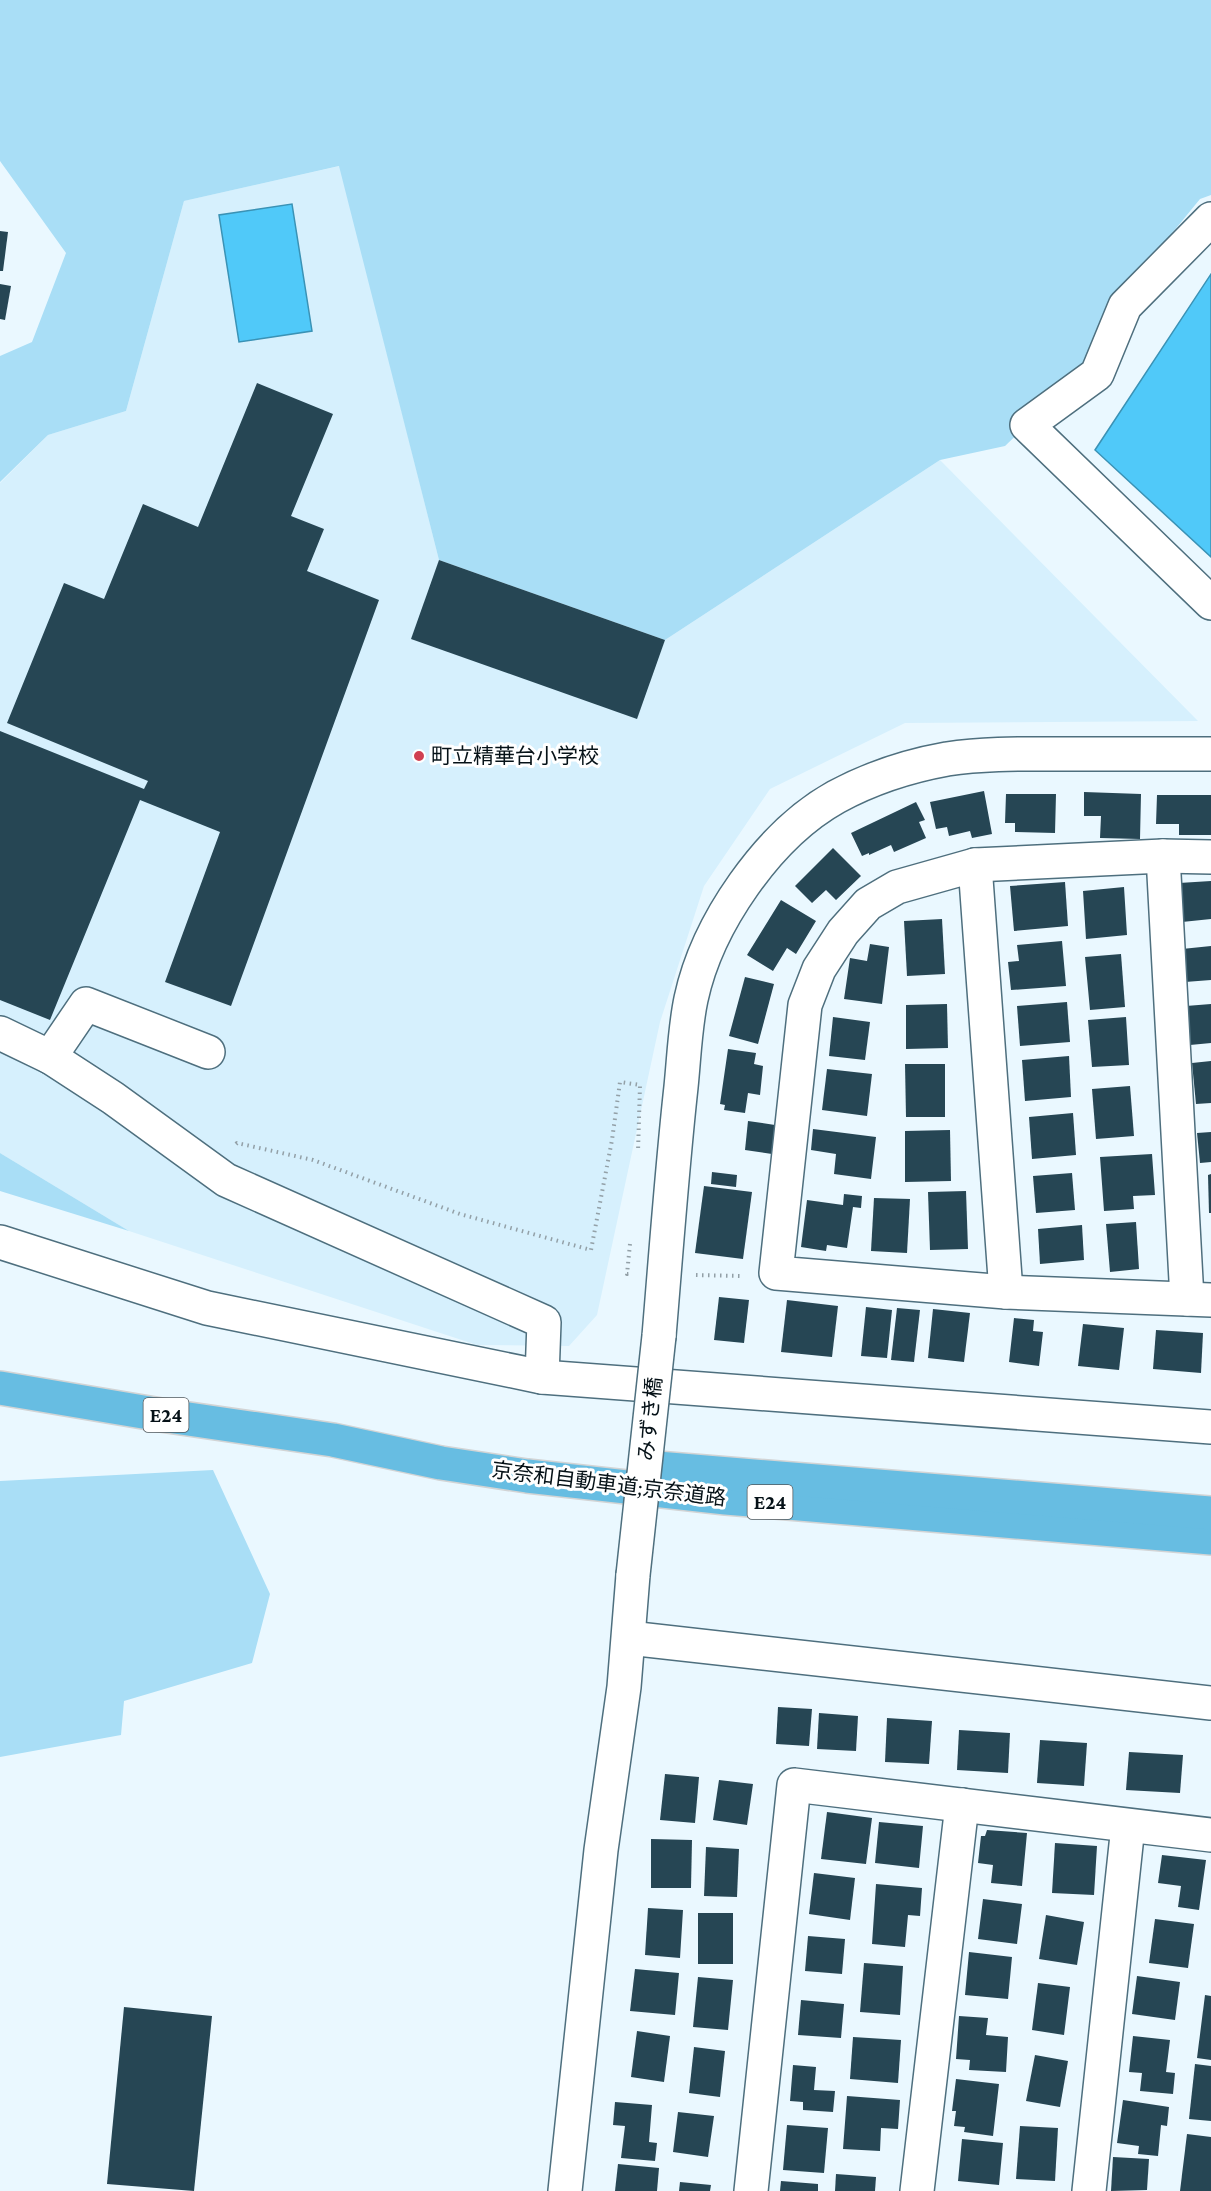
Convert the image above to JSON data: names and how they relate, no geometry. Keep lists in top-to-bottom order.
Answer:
{
  "streets": {
    "highway": ["E24", "京奈和自動車道;京奈道路"],
    "street": ["みずき橋"]
  },
  "places": ["町立精華台小学校"]
}
